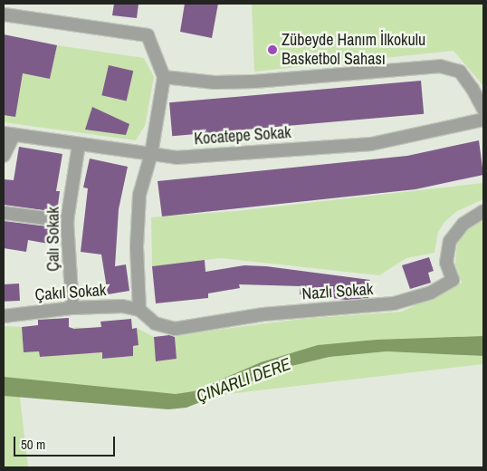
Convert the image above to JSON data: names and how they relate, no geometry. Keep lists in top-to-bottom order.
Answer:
{
  "streets": {
    "street": [
      "Kocatepe Sokak",
      "Çalı Sokak",
      "Nazlı Sokak",
      "Çakıl Sokak"
    ]
  },
  "crossings": [
    ["Kocatepe Sokak", "Çalı Sokak"],
    ["Çalı Sokak", "Çakıl Sokak"],
    ["Nazlı Sokak", "Çakıl Sokak"]
  ],
  "water": ["ÇINARLI DERE"],
  "places": ["Zübeyde Hanım İlkokulu Basketbol Sahası"],
  "scale_bar": "50 m"
}
